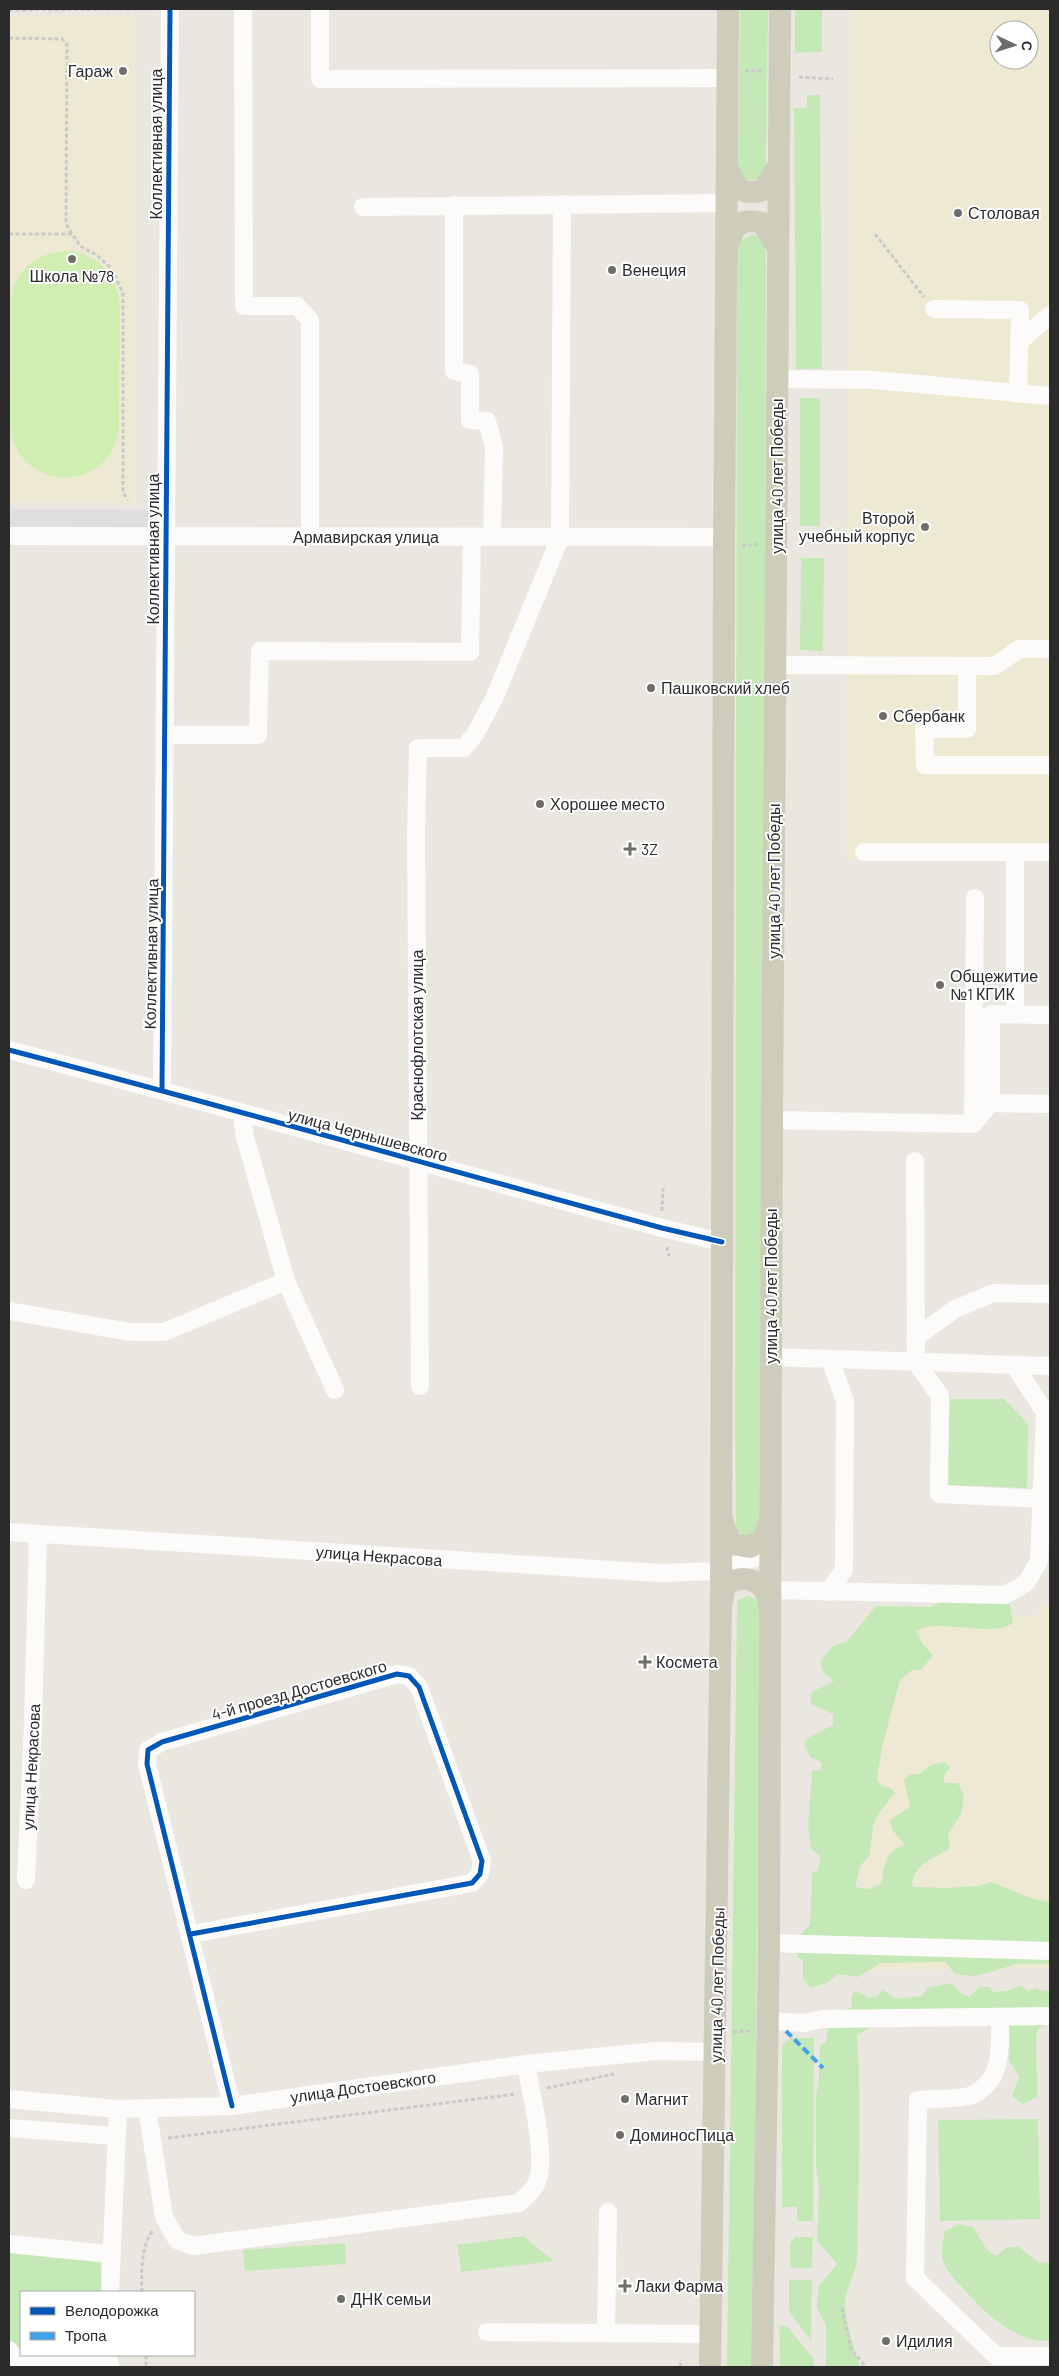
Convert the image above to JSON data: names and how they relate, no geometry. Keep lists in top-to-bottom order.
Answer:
{
  "streets": {
    "main road": ["улица 40 лет Победы"],
    "street": [
      "Коллективная улица",
      "Армавирская улица",
      "Краснофлотская улица",
      "улица Чернышевского",
      "улица Некрасова",
      "4-й проезд Достоевского",
      "улица Достоевского"
    ]
  },
  "crossings": [
    ["Коллективная улица", "Армавирская улица"],
    ["Коллективная улица", "улица Чернышевского"],
    ["улица 40 лет Победы", "Армавирская улица"],
    ["улица 40 лет Победы", "улица Чернышевского"],
    ["улица 40 лет Победы", "улица Некрасова"],
    ["улица 40 лет Победы", "улица Достоевского"],
    ["Армавирская улица", "Краснофлотская улица"],
    ["Краснофлотская улица", "улица Чернышевского"],
    ["4-й проезд Достоевского", "улица Достоевского"]
  ],
  "places": {
    "other": [
      "Гараж",
      "Столовая",
      "Школа №78",
      "Венеция",
      "Второй учебный корпус",
      "Пашковский хлеб",
      "Сбербанк",
      "Хорошее место",
      "Общежитие №1 КГИК",
      "Магнит",
      "ДоминосПица",
      "ДНК семьи",
      "Идилия"
    ],
    "health": ["3Z", "Космета", "Лаки Фарма"]
  },
  "legend": ["Велодорожка", "Тропа"],
  "north": "right"
}
